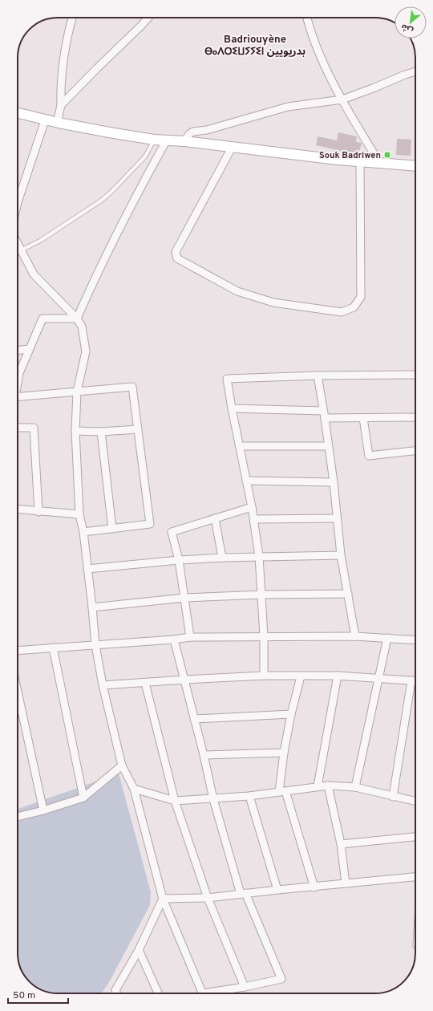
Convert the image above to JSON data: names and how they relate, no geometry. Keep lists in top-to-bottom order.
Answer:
{
  "districts": ["Badriouyène ⴱⴰⴷⵔⵉⵡⵢⵢⵉⵏ بدريويين"],
  "places": {
    "transit": ["Souk Badriwen"]
  },
  "scale_bar": "50 m",
  "north": "bottom left"
}
